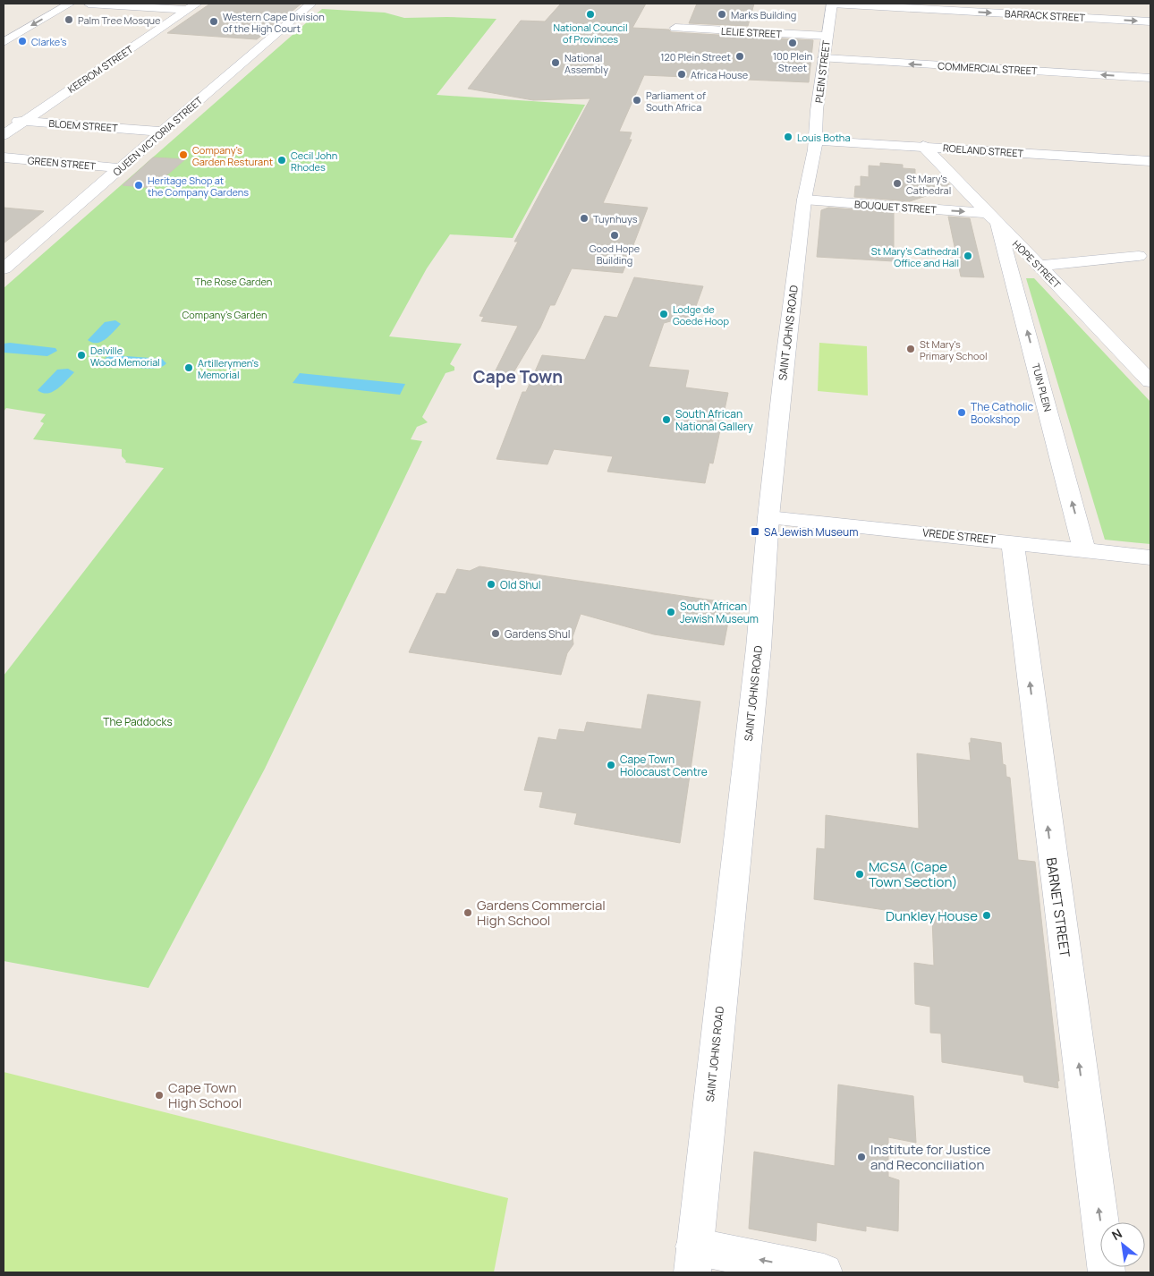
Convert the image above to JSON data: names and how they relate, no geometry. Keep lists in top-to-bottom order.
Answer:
{
  "streets": {
    "street": [
      "BARRACK STREET",
      "LELIE STREET",
      "COMMERCIAL STREET",
      "KEEROM STREET",
      "PLEIN STREET",
      "BLOEM STREET",
      "QUEEN VICTORIA STREET",
      "ROELAND STREET",
      "GREEN STREET",
      "BOUQUET STREET",
      "HOPE STREET",
      "SAINT JOHNS ROAD",
      "TUIN PLEIN",
      "VREDE STREET",
      "BARNET STREET"
    ]
  },
  "crossings": [
    ["BARRACK STREET", "PLEIN STREET"],
    ["LELIE STREET", "PLEIN STREET"],
    ["COMMERCIAL STREET", "PLEIN STREET"],
    ["KEEROM STREET", "BLOEM STREET"],
    ["PLEIN STREET", "ROELAND STREET"],
    ["PLEIN STREET", "SAINT JOHNS ROAD"],
    ["BLOEM STREET", "QUEEN VICTORIA STREET"],
    ["QUEEN VICTORIA STREET", "GREEN STREET"],
    ["ROELAND STREET", "HOPE STREET"],
    ["ROELAND STREET", "SAINT JOHNS ROAD"],
    ["BOUQUET STREET", "HOPE STREET"],
    ["BOUQUET STREET", "SAINT JOHNS ROAD"],
    ["BOUQUET STREET", "TUIN PLEIN"],
    ["HOPE STREET", "TUIN PLEIN"],
    ["SAINT JOHNS ROAD", "VREDE STREET"],
    ["TUIN PLEIN", "VREDE STREET"],
    ["VREDE STREET", "BARNET STREET"]
  ],
  "one_way": [
    "BARRACK STREET",
    "BOUQUET STREET",
    "TUIN PLEIN",
    "BARNET STREET"
  ],
  "districts": ["Cape Town"],
  "parks": ["The Rose Garden", "Company's Garden", "The Paddocks"],
  "places": {
    "other": [
      "National Council of Provinces",
      "Marks Building",
      "Palm Tree Mosque",
      "Western Cape Division of the High Court",
      "Clarke's",
      "100 Plein Street",
      "120 Plein Street",
      "National Assembly",
      "Africa House",
      "Parliament of South Africa",
      "Louis Botha",
      "Company’s Garden Resturant",
      "Cecil John Rhodes",
      "St Mary's Cathedral",
      "Heritage Shop at the Company Gardens",
      "Tuynhuys",
      "Good Hope Building",
      "St Mary's Cathedral Office and Hall",
      "Lodge de Goede Hoop",
      "St Mary's Primary School",
      "Delville Wood Memorial",
      "Artillerymen's Memorial",
      "The Catholic Bookshop",
      "South African National Gallery",
      "Old Shul",
      "South African Jewish Museum",
      "Gardens Shul",
      "Cape Town Holocaust Centre",
      "MCSA (Cape Town Section)",
      "Gardens Commercial High School",
      "Dunkley House",
      "Cape Town High School",
      "Institute for Justice and Reconciliation"
    ],
    "transit": ["SA Jewish Museum"]
  },
  "north": "top left"
}
